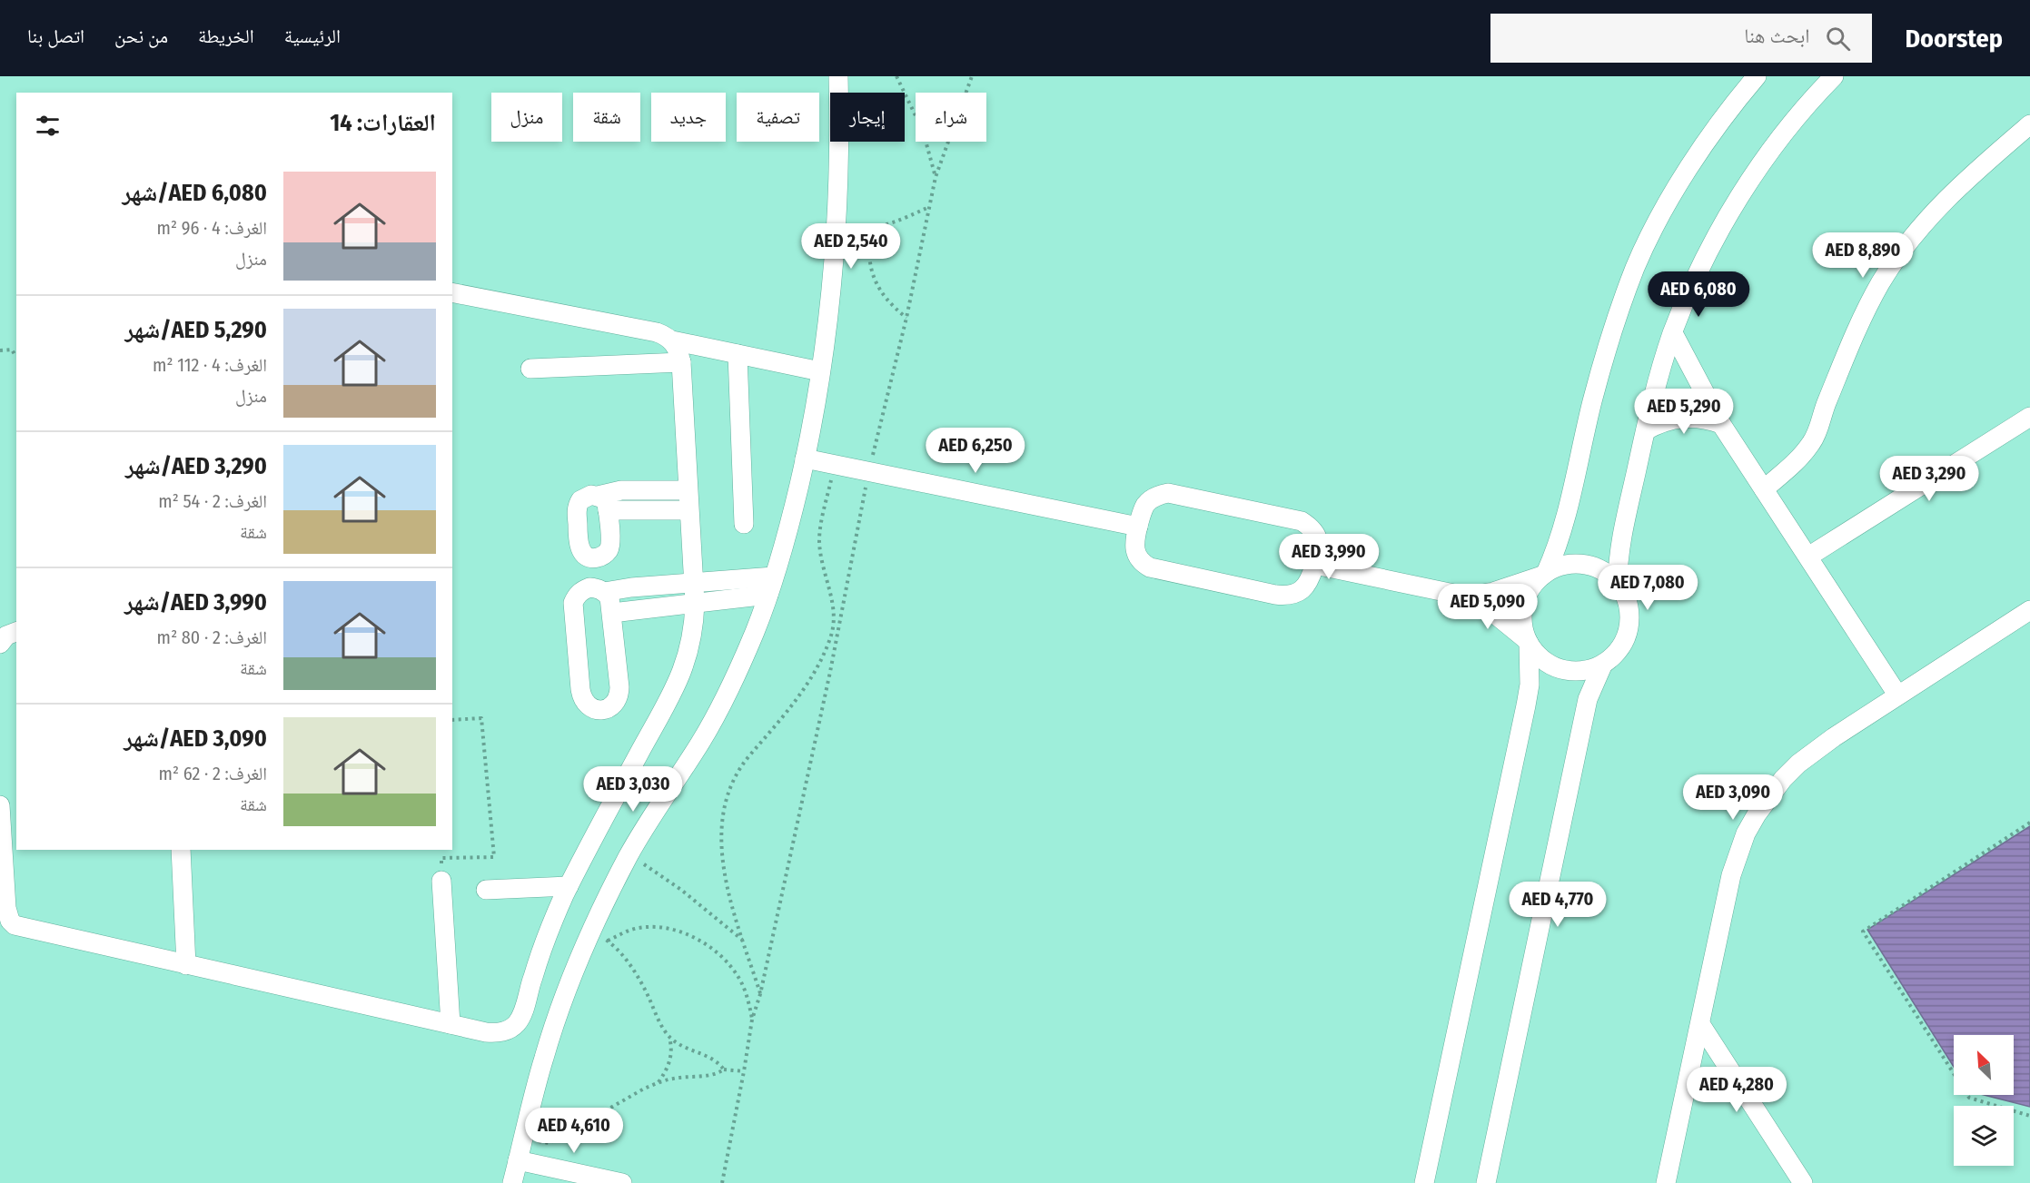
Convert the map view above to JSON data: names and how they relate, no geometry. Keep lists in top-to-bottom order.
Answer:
{
  "north": "top left",
  "page": {
    "header": "Doorstep",
    "search": "ابحث هنا",
    "nav": [
      "الرئيسية",
      "الخريطة",
      "من نحن",
      "اتصل بنا"
    ],
    "chip": [
      "شراء",
      "إيجار",
      "تصفية",
      "جديد",
      "شقة",
      "منزل"
    ],
    "heading": "العقارات: 14",
    "list": [
      {
        "name": "AED 6,080/شهر",
        "note": "الغرف: 4 · 96 m² · منزل"
      },
      {
        "name": "AED 5,290/شهر",
        "note": "الغرف: 4 · 112 m² · منزل"
      },
      {
        "name": "AED 3,290/شهر",
        "note": "الغرف: 2 · 54 m² · شقة"
      },
      {
        "name": "AED 3,990/شهر",
        "note": "الغرف: 2 · 80 m² · شقة"
      },
      {
        "name": "AED 3,090/شهر",
        "note": "الغرف: 2 · 62 m² · شقة"
      }
    ],
    "price": [
      "AED 2,540",
      "AED 8,890",
      "AED 6,080",
      "AED 5,290",
      "AED 6,250",
      "AED 3,290",
      "AED 3,990",
      "AED 7,080",
      "AED 5,090",
      "AED 3,030",
      "AED 3,090",
      "AED 4,770",
      "AED 4,280",
      "AED 4,610"
    ]
  }
}
